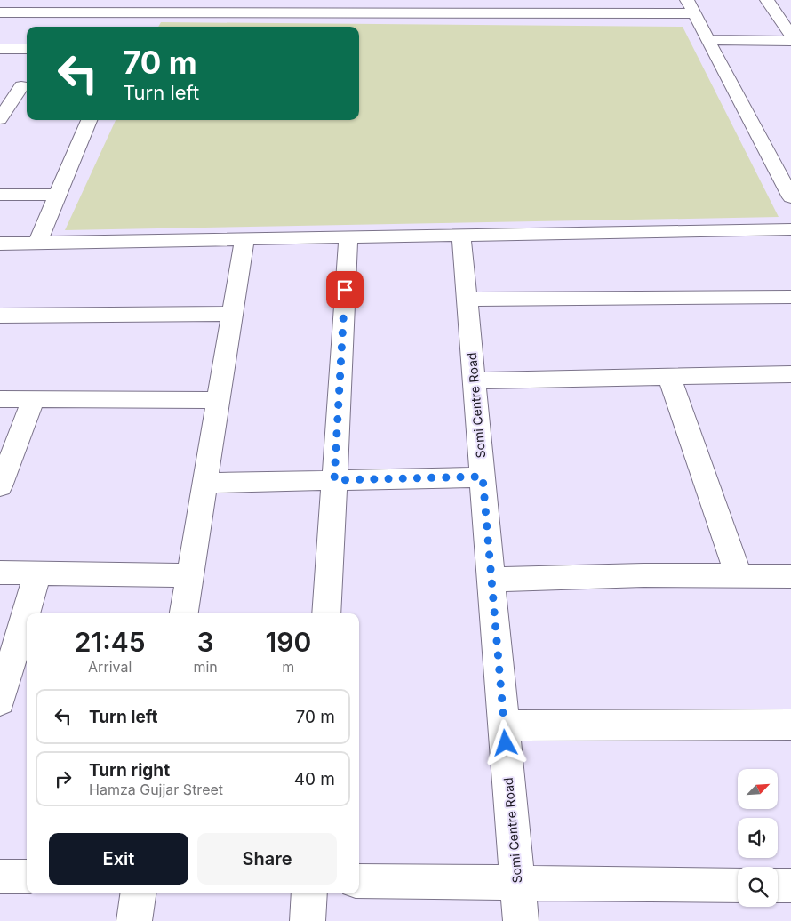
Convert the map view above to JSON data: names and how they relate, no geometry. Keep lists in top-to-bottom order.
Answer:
{
  "streets": {
    "street": ["Somi Centre Road"]
  },
  "north": "top right",
  "page": {
    "turn": ["70 m", "Turn left"],
    "eta": [
      "21:45",
      "Arrival",
      "3",
      "min",
      "190",
      "m"
    ],
    "list": [
      {
        "name": "Turn left",
        "value": "70 m"
      },
      {
        "name": "Turn right",
        "note": "Hamza Gujjar Street",
        "value": "40 m"
      }
    ],
    "buttons": ["Exit", "Share"]
  }
}
